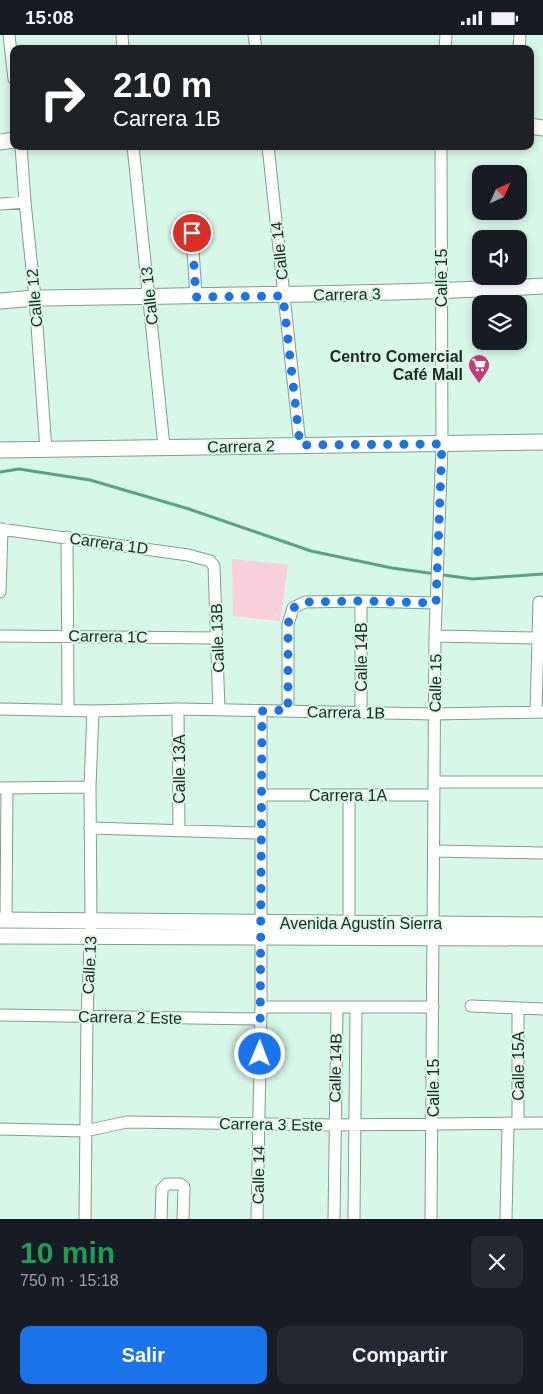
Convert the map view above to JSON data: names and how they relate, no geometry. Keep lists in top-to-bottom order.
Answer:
{
  "streets": {
    "main road": ["Carrera 3", "Carrera 2", "Avenida Agustín Sierra"],
    "street": [
      "Calle 14",
      "Calle 15",
      "Calle 13",
      "Calle 12",
      "Carrera 1D",
      "Carrera 1C",
      "Calle 13B",
      "Calle 14B",
      "Carrera 1B",
      "Calle 13A",
      "Carrera 1A",
      "Carrera 2 Este",
      "Calle 15A",
      "Carrera 3 Este"
    ]
  },
  "crossings": [
    ["Calle 14", "Carrera 3"],
    ["Calle 14", "Carrera 2"],
    ["Calle 14", "Carrera 1B"],
    ["Calle 14", "Carrera 1A"],
    ["Calle 14", "Avenida Agustín Sierra"],
    ["Calle 14", "Carrera 2 Este"],
    ["Calle 14", "Carrera 3 Este"],
    ["Calle 15", "Carrera 3"],
    ["Calle 15", "Carrera 2"],
    ["Calle 15", "Carrera 1B"],
    ["Calle 15", "Carrera 1A"],
    ["Calle 15", "Avenida Agustín Sierra"],
    ["Calle 15", "Carrera 3 Este"],
    ["Carrera 3", "Calle 13"],
    ["Carrera 3", "Calle 12"],
    ["Calle 13", "Carrera 2"],
    ["Calle 13", "Carrera 1B"],
    ["Calle 13", "Avenida Agustín Sierra"],
    ["Calle 13", "Carrera 2 Este"],
    ["Calle 13", "Carrera 3 Este"],
    ["Calle 12", "Carrera 2"],
    ["Carrera 1D", "Calle 13B"],
    ["Carrera 1C", "Calle 13B"],
    ["Calle 13B", "Carrera 1B"],
    ["Calle 14B", "Carrera 1B"],
    ["Calle 14B", "Carrera 3 Este"],
    ["Carrera 1B", "Calle 13A"],
    ["Calle 15A", "Carrera 3 Este"]
  ],
  "places": {
    "supermarket": ["Centro Comercial Café Mall"]
  },
  "north": "top right",
  "page": {
    "status": "15:08",
    "turn": ["210 m", "Carrera 1B"],
    "heading": ["10 min", "750 m · 15:18"],
    "buttons": ["Salir", "Compartir"]
  }
}
